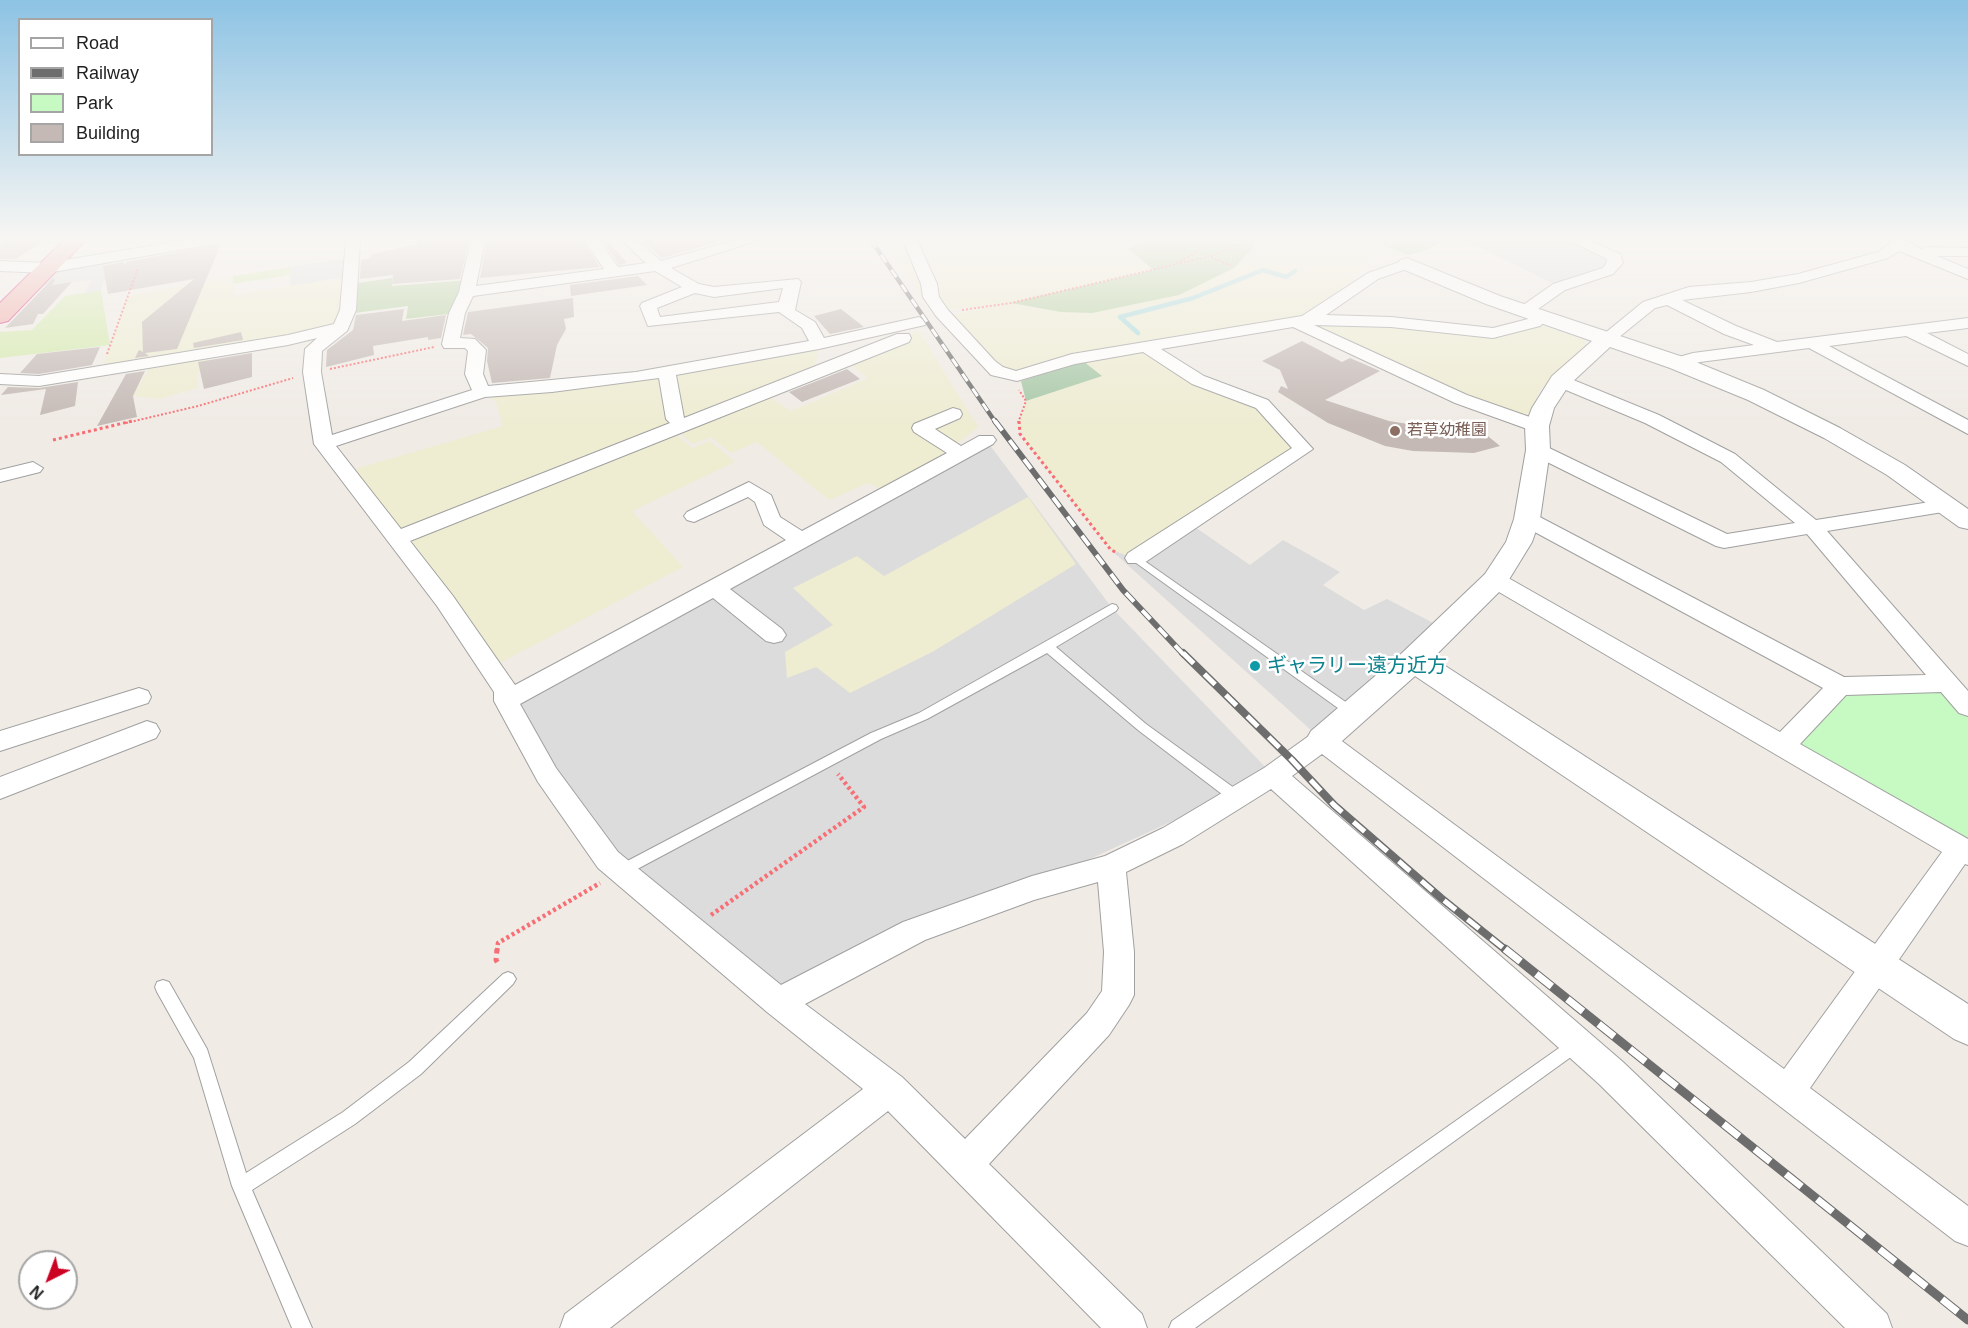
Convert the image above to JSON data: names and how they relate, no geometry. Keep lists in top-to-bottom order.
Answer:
{
  "places": ["若草幼稚園", "ギャラリー遠方近方"],
  "legend": [
    "Road",
    "Railway",
    "Park",
    "Building"
  ],
  "north": "bottom left"
}
